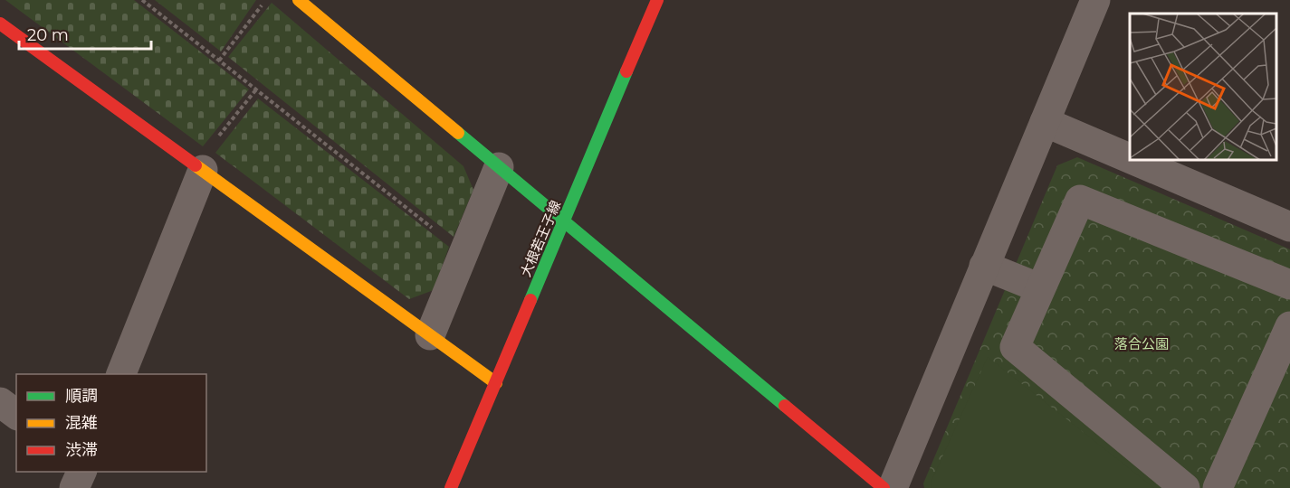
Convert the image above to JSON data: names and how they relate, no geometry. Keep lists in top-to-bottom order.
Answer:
{
  "streets": {
    "street": ["大根若王子線"]
  },
  "parks": ["落合公園"],
  "legend": ["順調", "混雑", "渋滞"],
  "scale_bar": "20 m"
}
